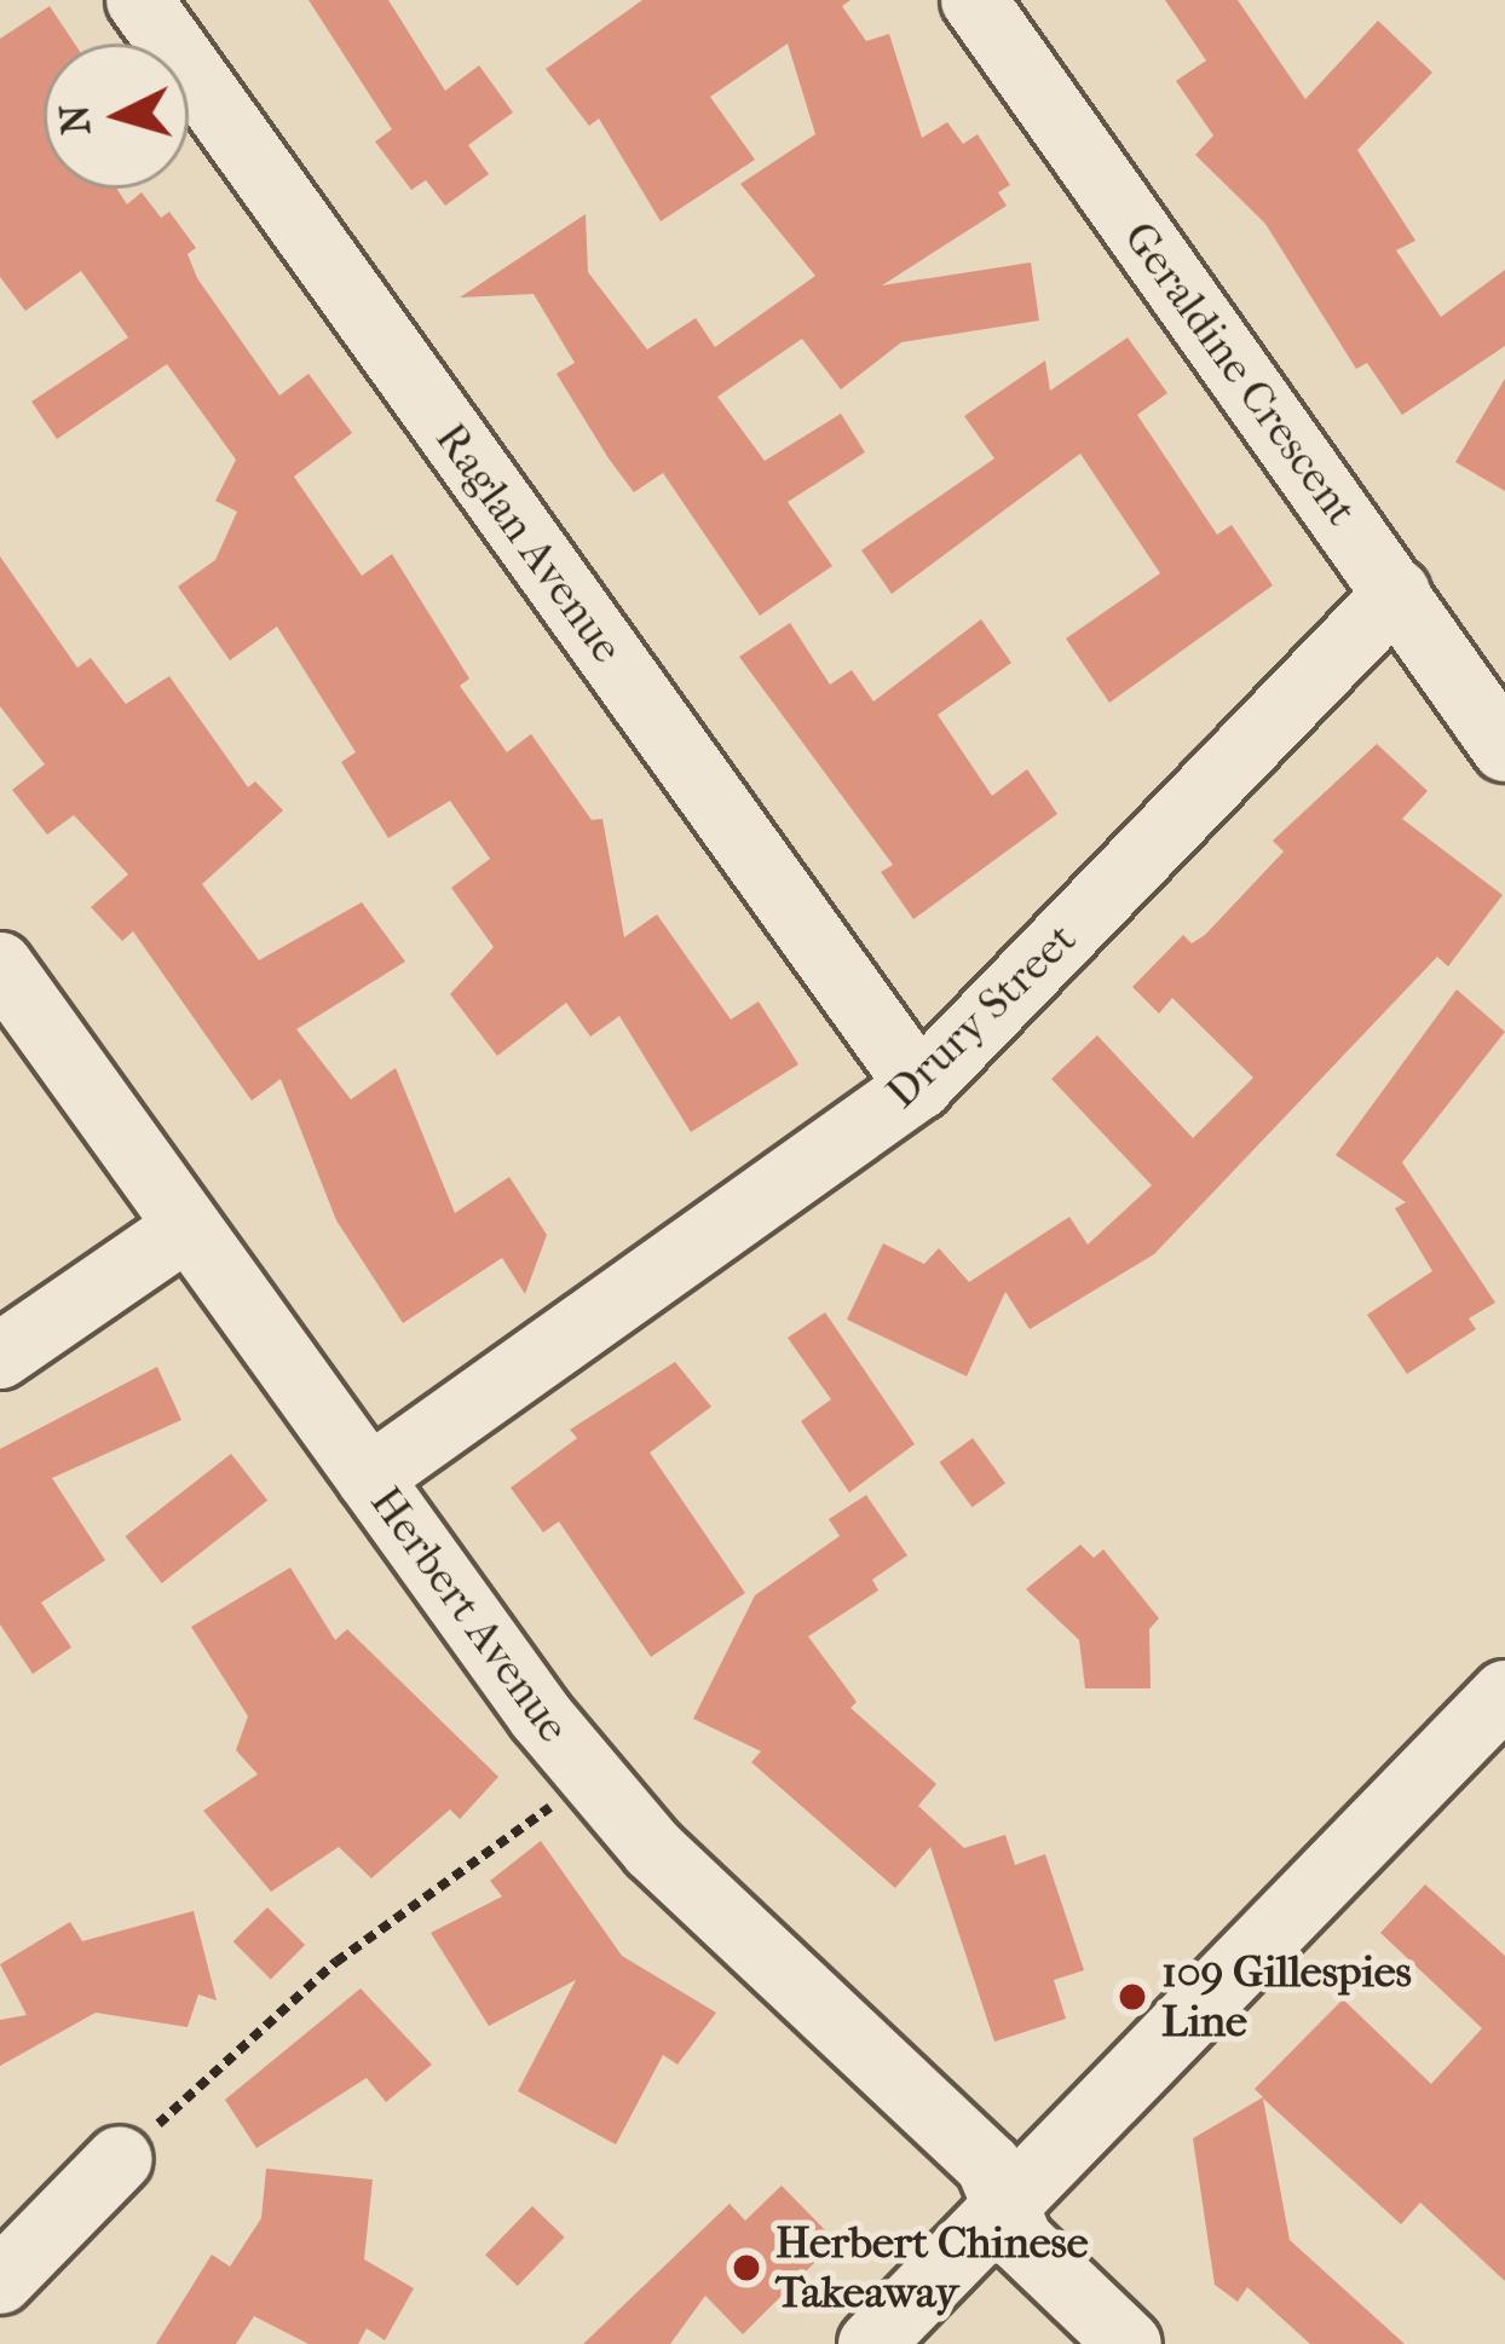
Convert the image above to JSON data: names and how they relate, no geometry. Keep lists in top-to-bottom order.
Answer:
{
  "streets": {
    "street": [
      "Geraldine Crescent",
      "Raglan Avenue",
      "Drury Street",
      "Herbert Avenue"
    ]
  },
  "crossings": [
    ["Geraldine Crescent", "Drury Street"],
    ["Raglan Avenue", "Drury Street"],
    ["Drury Street", "Herbert Avenue"]
  ],
  "places": ["109 Gillespies Line", "Herbert Chinese Takeaway"],
  "north": "left"
}
